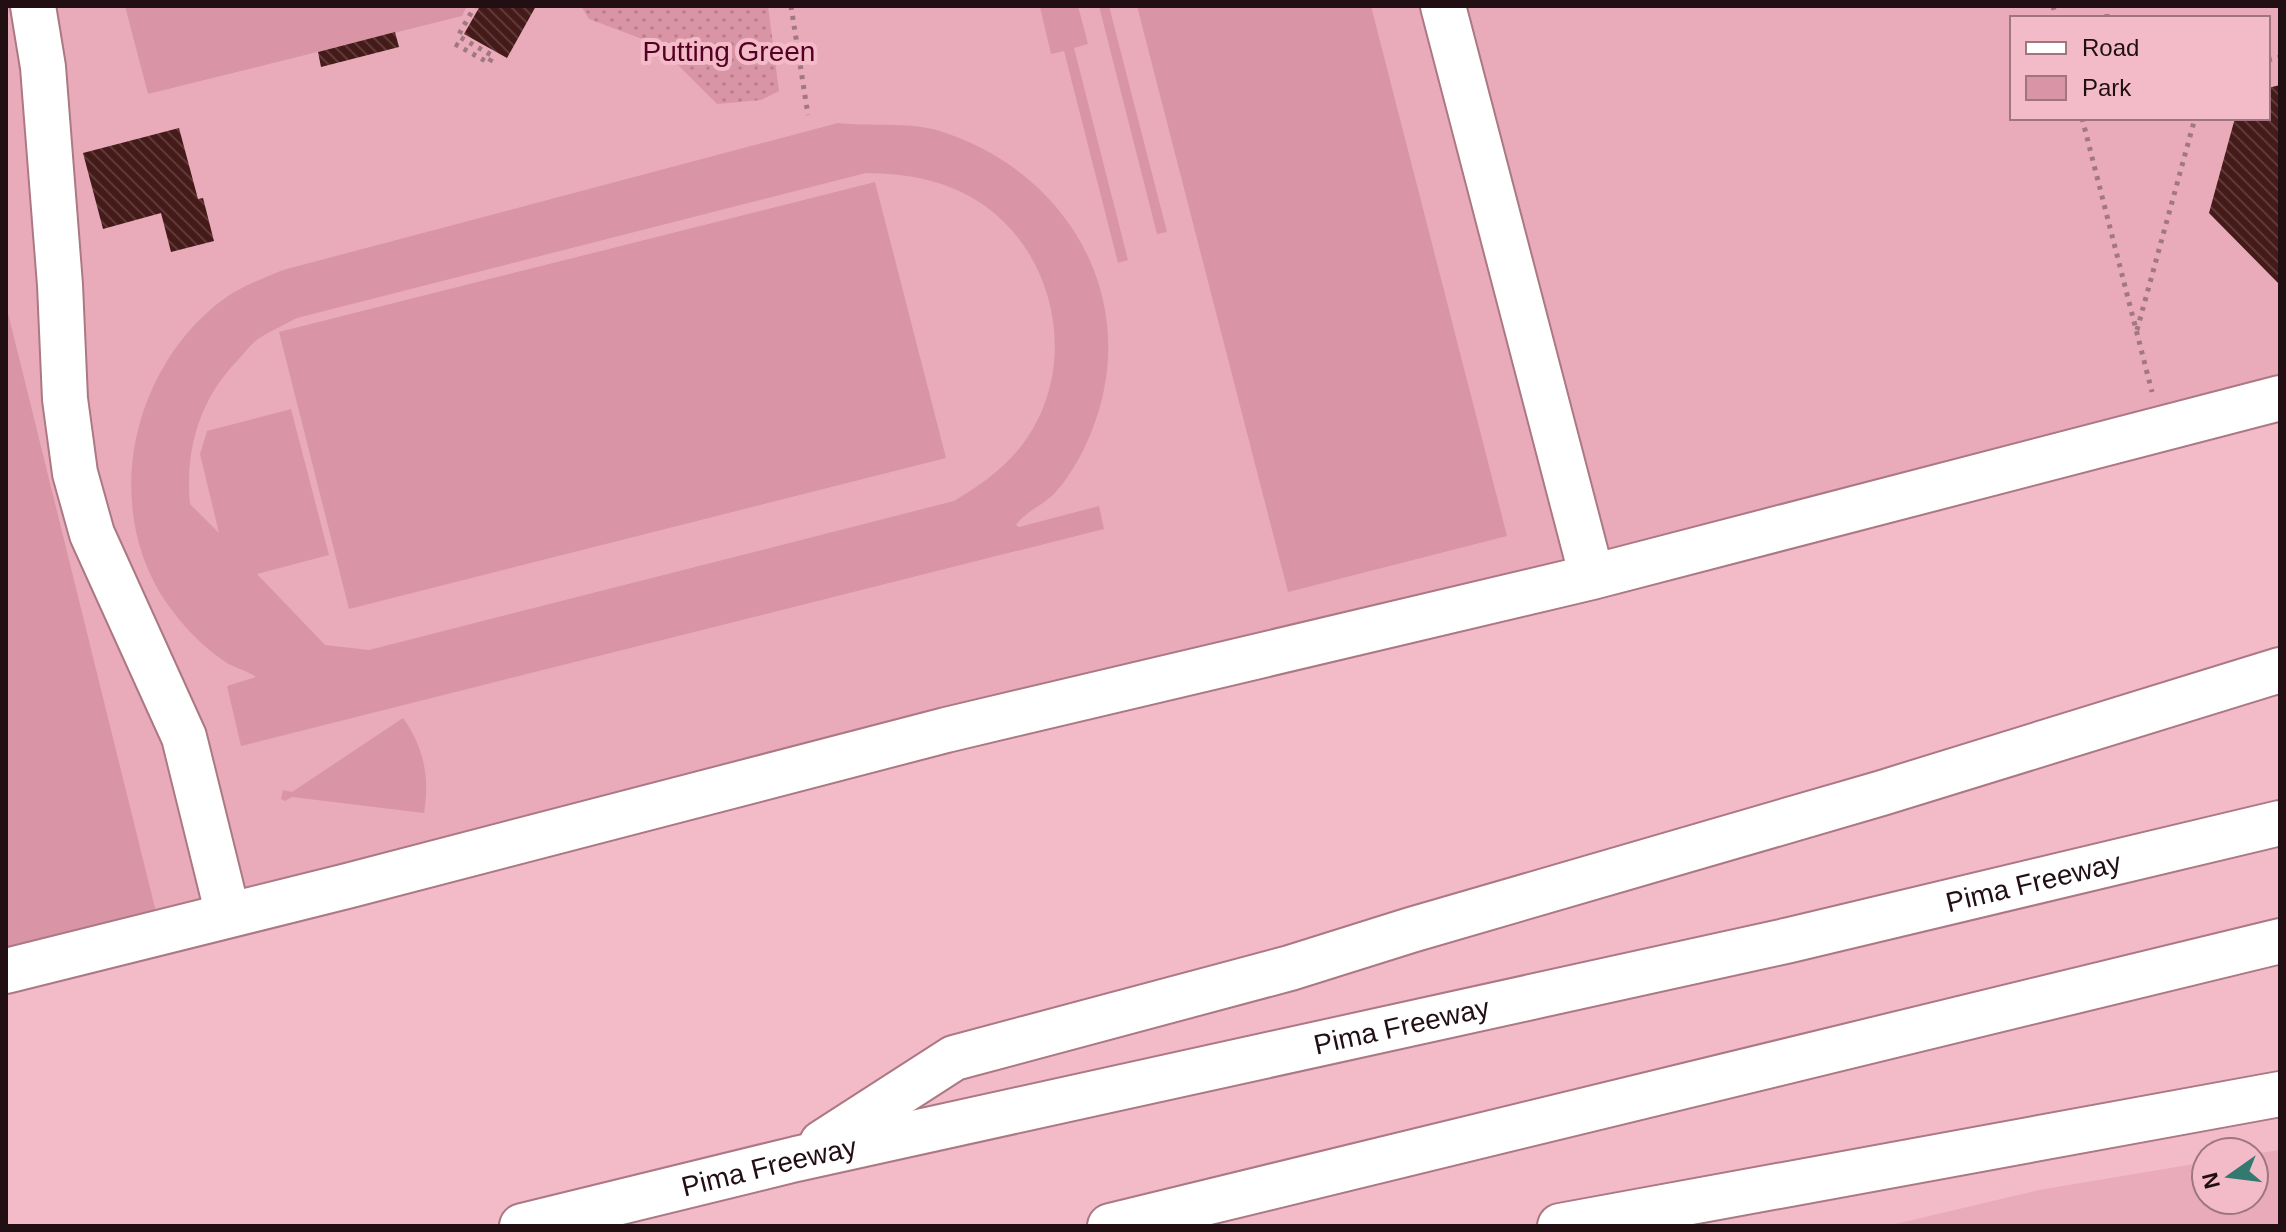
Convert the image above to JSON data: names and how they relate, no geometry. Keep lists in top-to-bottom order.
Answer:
{
  "streets": {
    "main road": ["Pima Freeway"]
  },
  "parks": ["Putting Green"],
  "legend": ["Road", "Park"],
  "north": "left"
}
